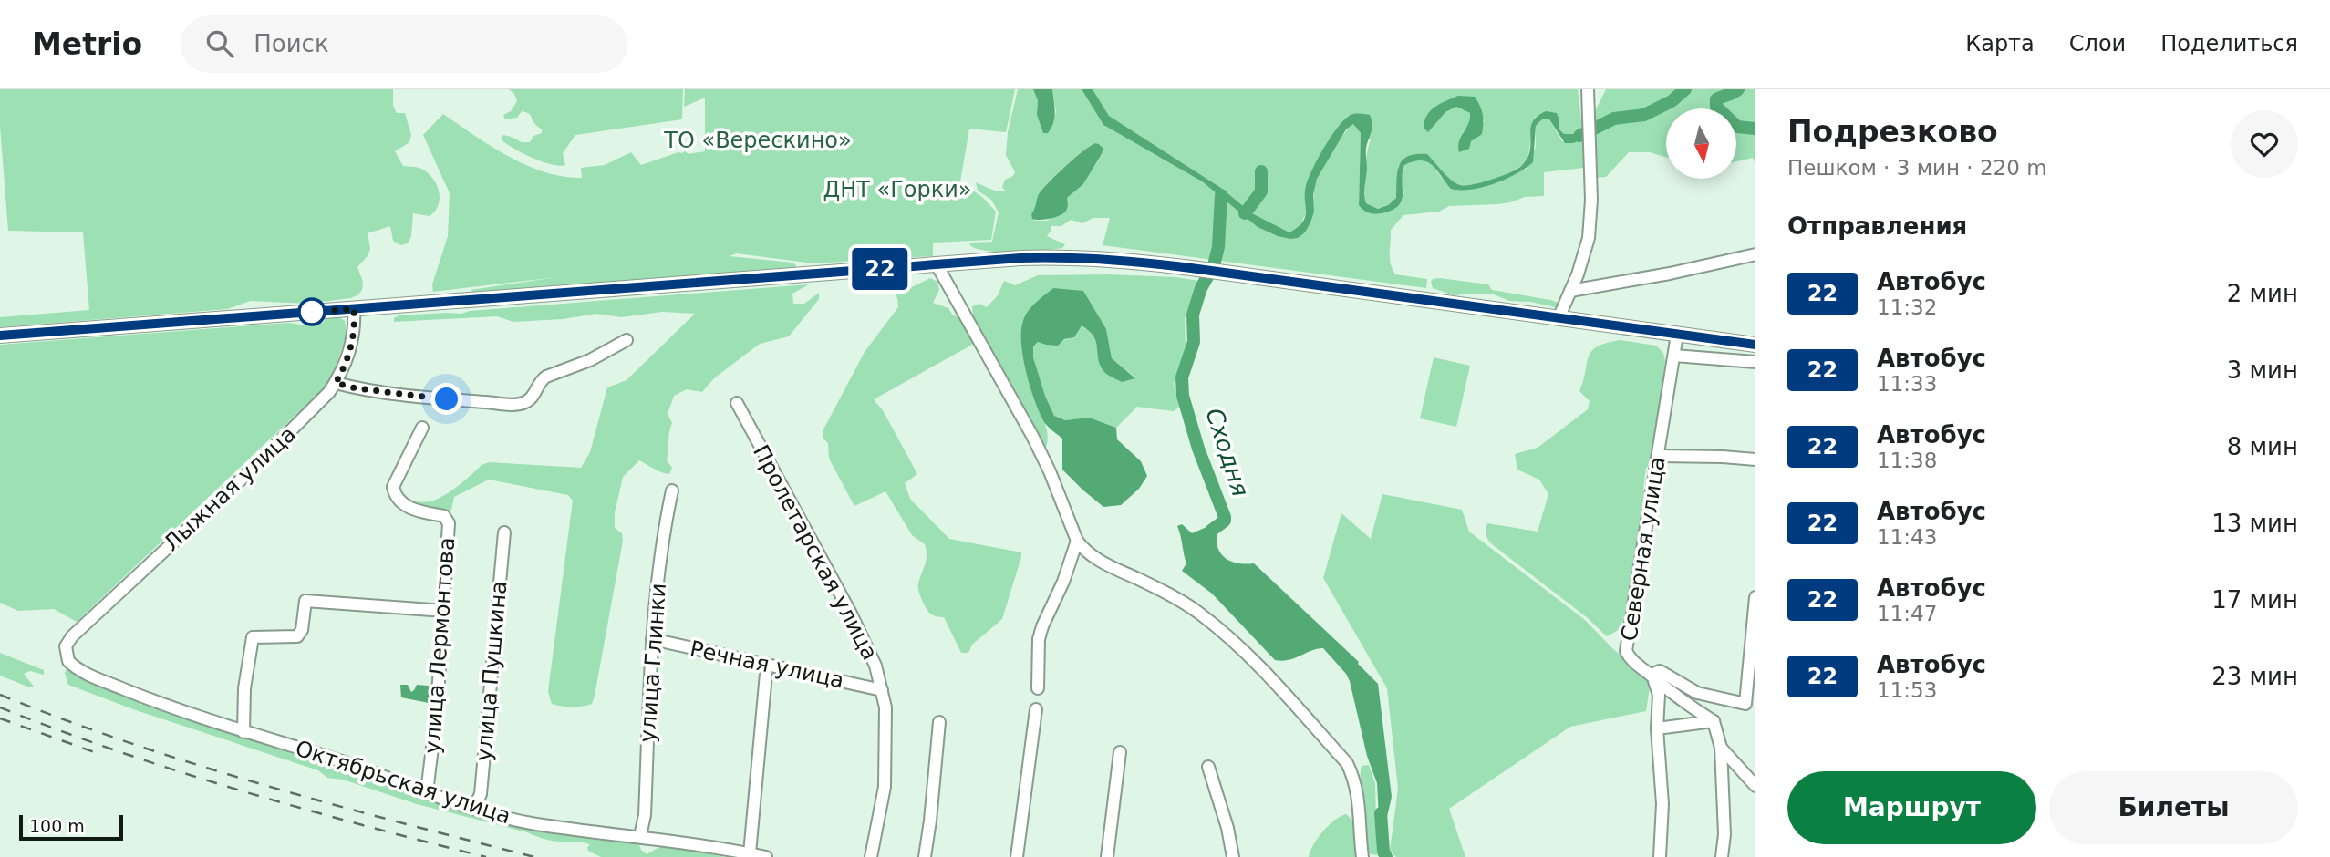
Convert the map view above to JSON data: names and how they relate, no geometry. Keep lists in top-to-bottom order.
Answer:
{
  "streets": {
    "street": [
      "Лыжная улица",
      "Северная улица",
      "Пролетарская улица",
      "улица Лермонтова",
      "улица Глинки",
      "Речная улица",
      "улица Пушкина",
      "Октябрьская улица"
    ]
  },
  "crossings": [
    ["Лыжная улица", "Октябрьская улица"],
    ["Пролетарская улица", "Речная улица"],
    ["улица Лермонтова", "Октябрьская улица"],
    ["улица Глинки", "Речная улица"],
    ["улица Глинки", "Октябрьская улица"],
    ["улица Пушкина", "Октябрьская улица"]
  ],
  "water": ["Сходня"],
  "parks": ["ТО «Верескино»", "ДНТ «Горки»"],
  "lines": ["bus line 22"],
  "scale_bar": "100 m",
  "north": "bottom",
  "page": {
    "header": "Metrio",
    "search": "Поиск",
    "nav": ["Карта", "Слои", "Поделиться"],
    "on_map": "22",
    "heading": [
      ["Подрезково", "Пешком · 3 мин · 220 m"],
      "Отправления"
    ],
    "list": [
      {
        "mark": "22",
        "name": "Автобус",
        "note": "11:32",
        "value": "2 мин"
      },
      {
        "mark": "22",
        "name": "Автобус",
        "note": "11:33",
        "value": "3 мин"
      },
      {
        "mark": "22",
        "name": "Автобус",
        "note": "11:38",
        "value": "8 мин"
      },
      {
        "mark": "22",
        "name": "Автобус",
        "note": "11:43",
        "value": "13 мин"
      },
      {
        "mark": "22",
        "name": "Автобус",
        "note": "11:47",
        "value": "17 мин"
      },
      {
        "mark": "22",
        "name": "Автобус",
        "note": "11:53",
        "value": "23 мин"
      }
    ],
    "buttons": ["Маршрут", "Билеты"],
    "scale": "100 m"
  }
}
